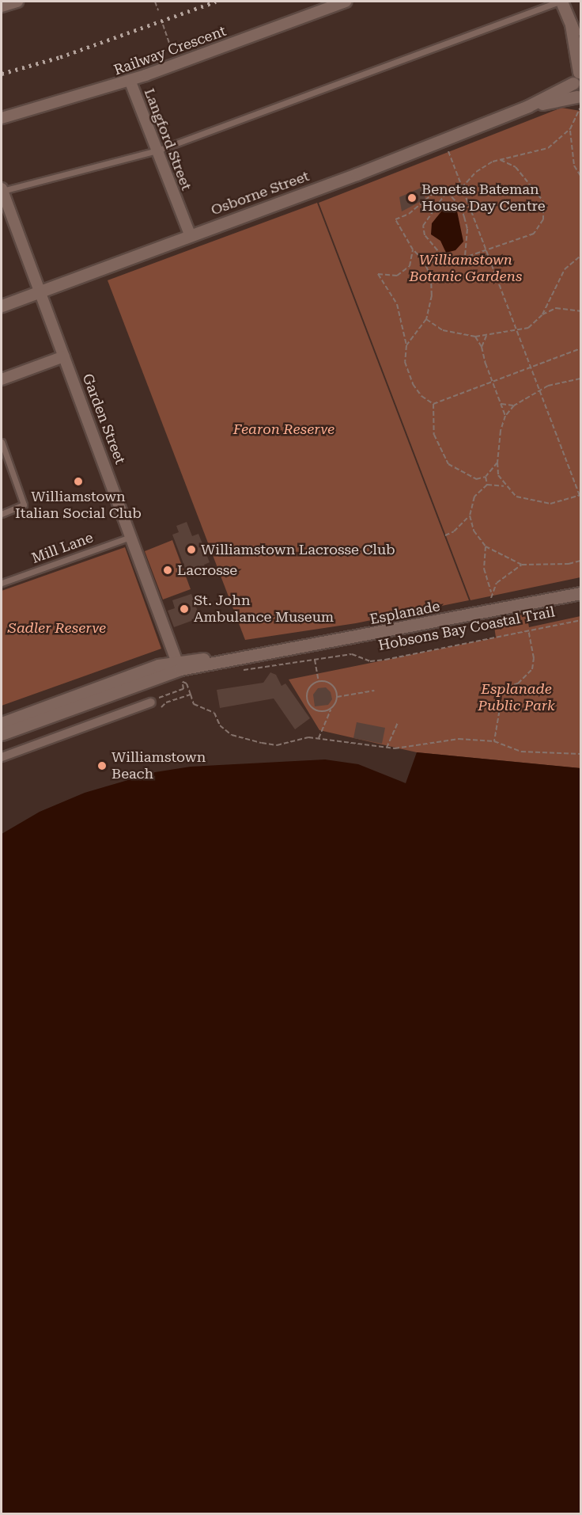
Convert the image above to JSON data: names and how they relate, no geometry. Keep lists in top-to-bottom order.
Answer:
{
  "streets": {
    "street": [
      "Railway Crescent",
      "Langford Street",
      "Osborne Street",
      "Garden Street",
      "Esplanade"
    ],
    "lane": ["Mill Lane"],
    "path": ["Hobsons Bay Coastal Trail"]
  },
  "crossings": [
    ["Railway Crescent", "Langford Street"],
    ["Langford Street", "Osborne Street"],
    ["Osborne Street", "Garden Street"],
    ["Garden Street", "Mill Lane"],
    ["Garden Street", "Esplanade"]
  ],
  "parks": [
    "Williamstown Botanic Gardens",
    "Fearon Reserve",
    "Sadler Reserve",
    "Esplanade Public Park"
  ],
  "places": [
    "Benetas Bateman House Day Centre",
    "Williamstown Italian Social Club",
    "Williamstown Lacrosse Club",
    "Lacrosse",
    "St. John Ambulance Museum",
    "Williamstown Beach"
  ]
}
